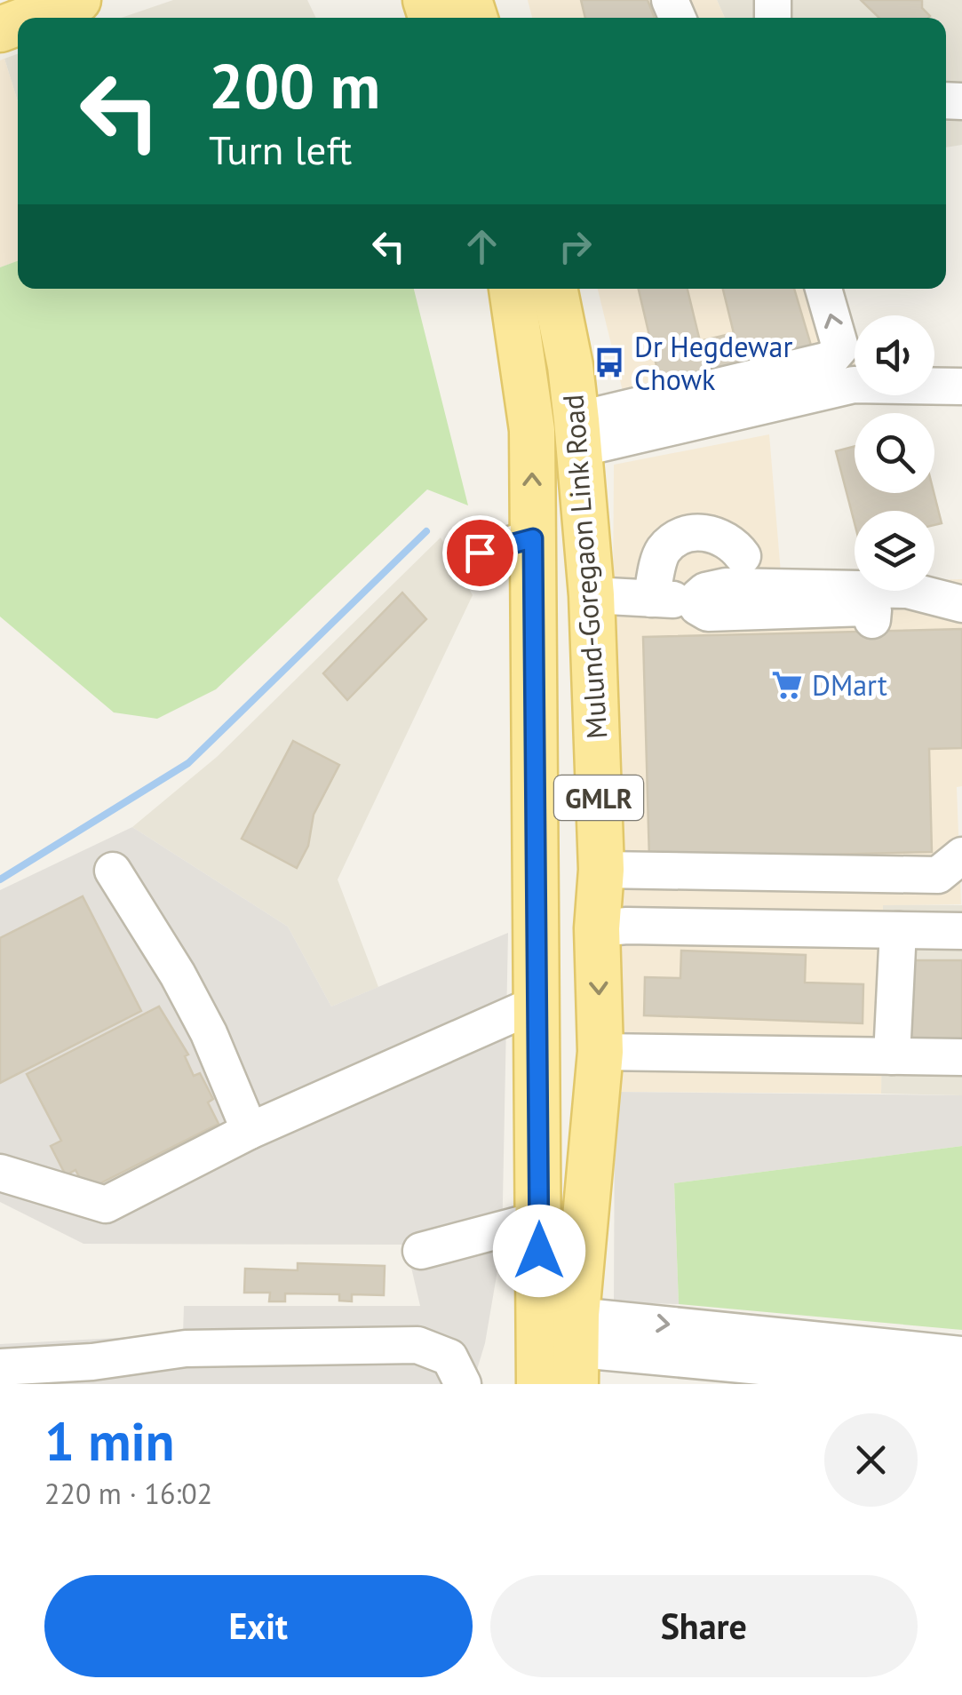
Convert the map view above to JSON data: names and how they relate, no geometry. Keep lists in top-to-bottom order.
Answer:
{
  "streets": {
    "main road": ["Mulund-Goregaon Link Road", "GMLR"]
  },
  "places": {
    "bus stop": ["Dr Hegdewar Chowk"],
    "supermarket": ["DMart"]
  },
  "page": {
    "turn": ["200 m", "Turn left"],
    "heading": ["1 min", "220 m · 16:02"],
    "buttons": ["Exit", "Share"]
  }
}
